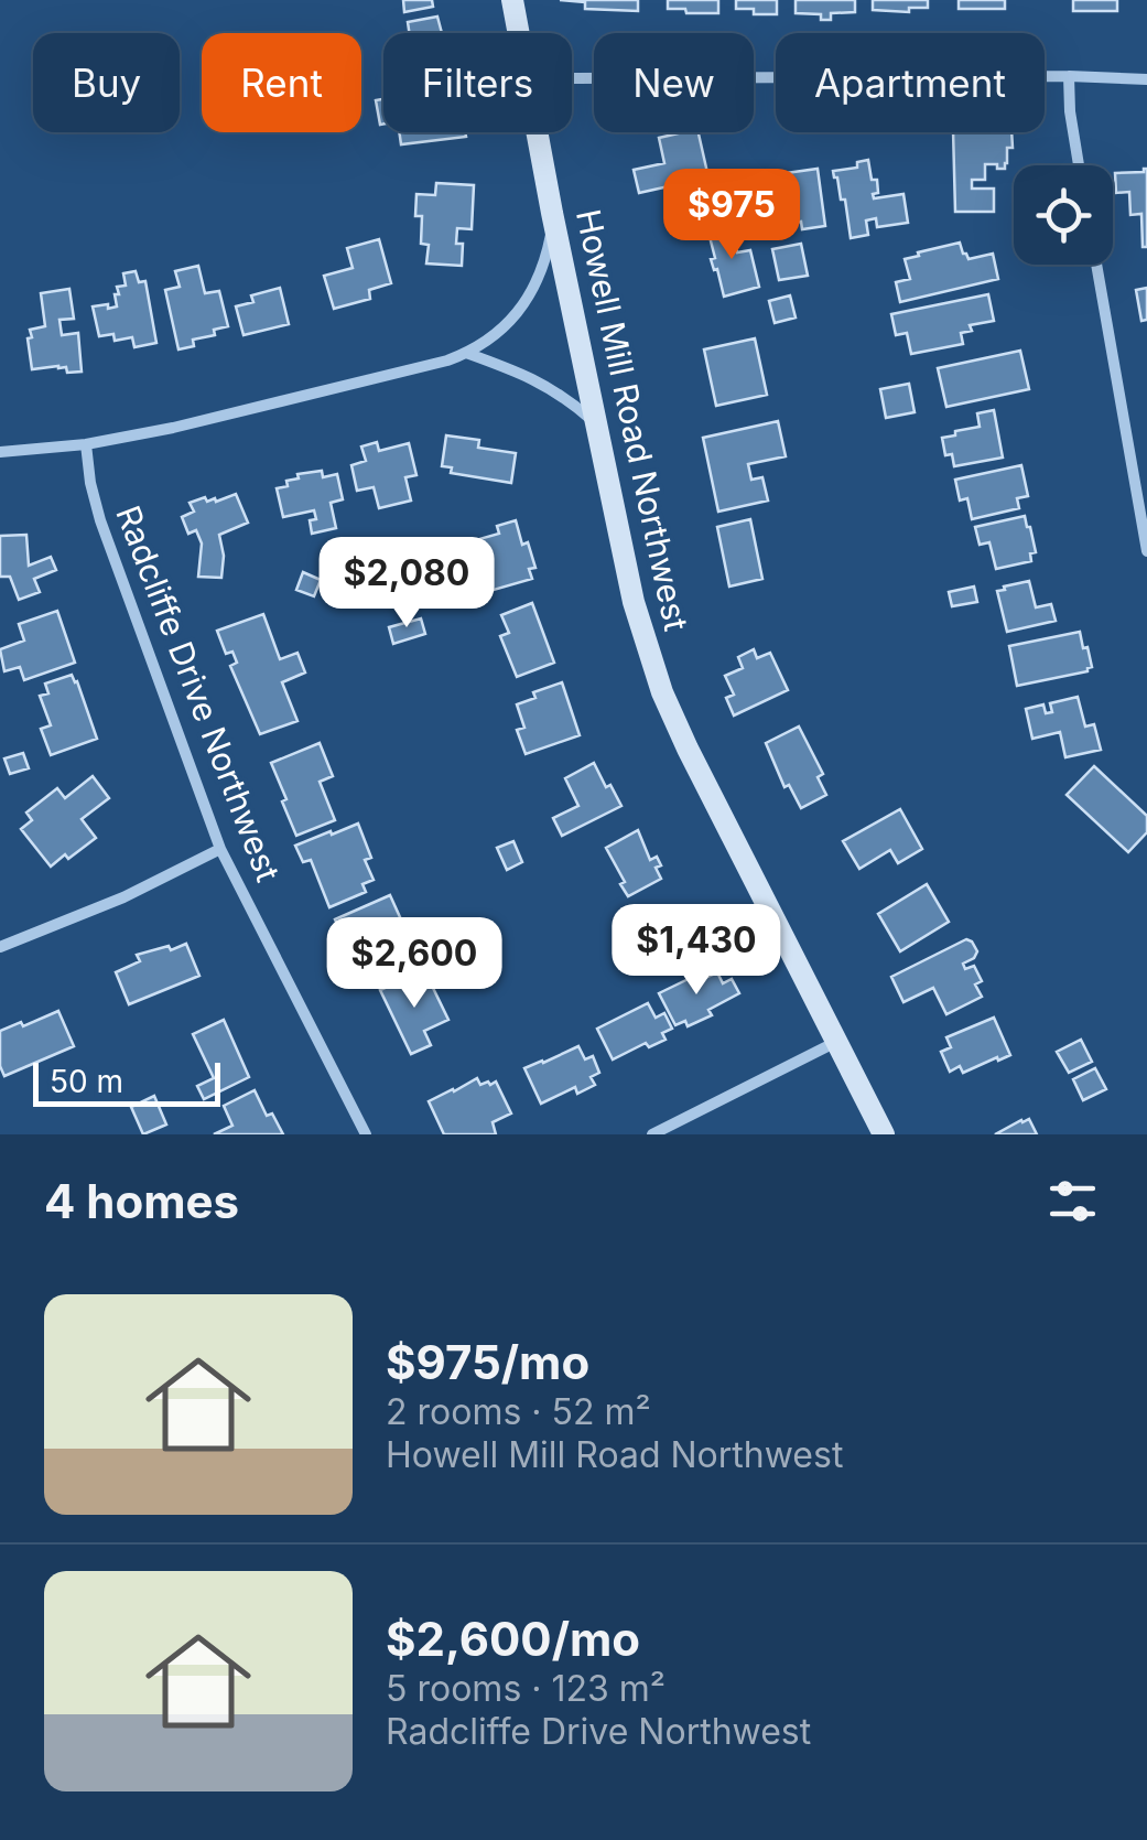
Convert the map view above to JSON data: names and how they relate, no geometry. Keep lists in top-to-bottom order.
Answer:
{
  "streets": {
    "main road": ["Howell Mill Road Northwest"],
    "street": ["Radcliffe Drive Northwest"]
  },
  "scale_bar": "50 m",
  "page": {
    "chip": [
      "Buy",
      "Rent",
      "Filters",
      "New",
      "Apartment"
    ],
    "price": [
      "$975",
      "$2,080",
      "$1,430",
      "$2,600"
    ],
    "scale": "50 m",
    "heading": "4 homes",
    "list": [
      {
        "name": "$975/mo",
        "note": "2 rooms · 52 m² · Howell Mill Road Northwest"
      },
      {
        "name": "$2,600/mo",
        "note": "5 rooms · 123 m² · Radcliffe Drive Northwest"
      }
    ]
  }
}
